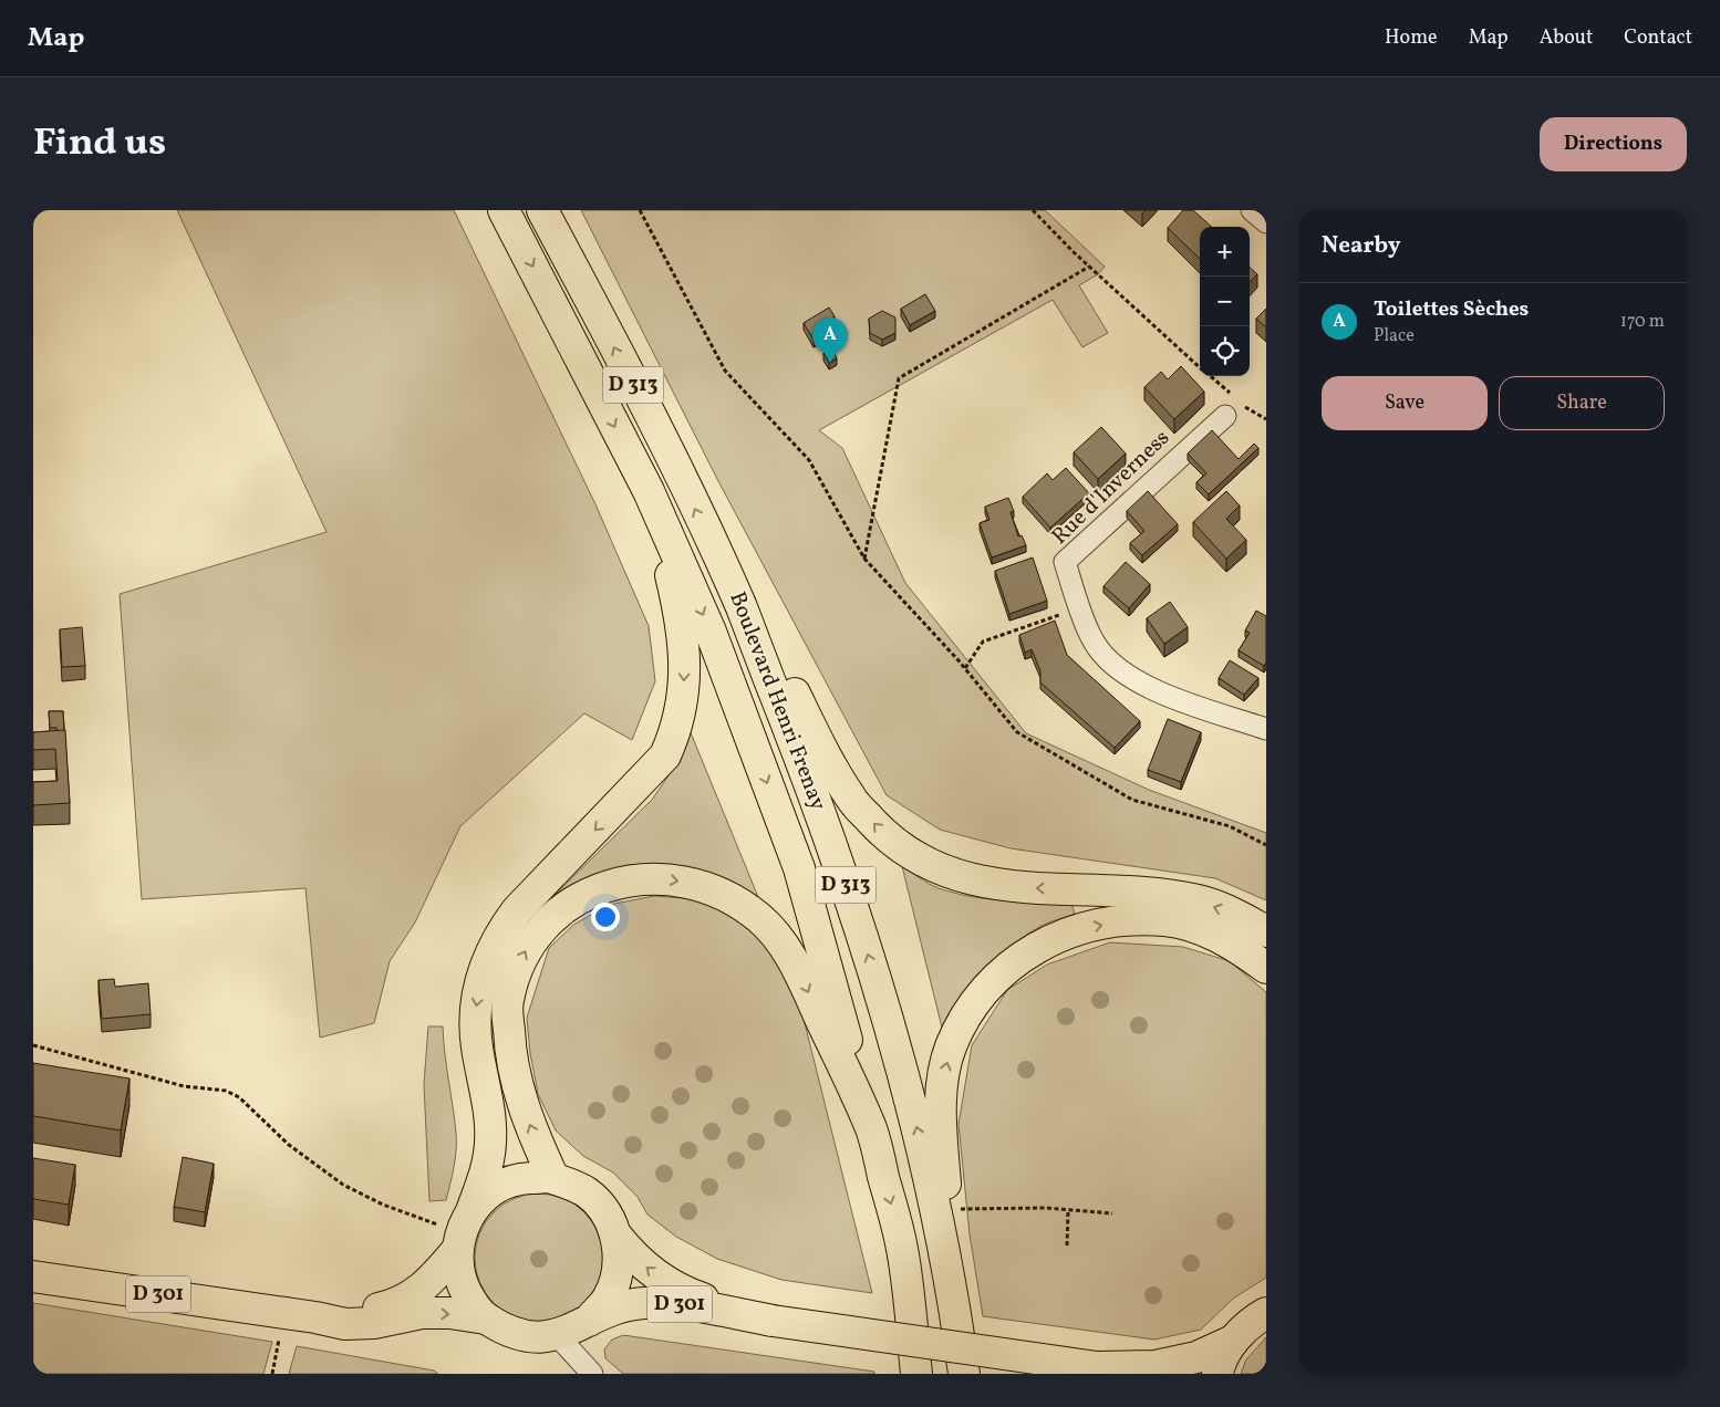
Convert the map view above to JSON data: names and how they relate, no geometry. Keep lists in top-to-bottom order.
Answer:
{
  "streets": {
    "main road": ["D 313", "Boulevard Henri Frenay", "D 301"],
    "street": ["Rue d'Inverness"]
  },
  "crossings": [
    ["D 313", "Boulevard Henri Frenay"]
  ],
  "page": {
    "header": "Map",
    "nav": [
      "Home",
      "Map",
      "About",
      "Contact"
    ],
    "title": "Find us",
    "buttons": [
      "Directions",
      ["Save", "Share"]
    ],
    "heading": "Nearby",
    "map_buttons": ["+", "−"],
    "list": [
      {
        "mark": "A",
        "name": "Toilettes Sèches",
        "note": "Place",
        "value": "170 m"
      }
    ],
    "pins": "A"
  }
}
